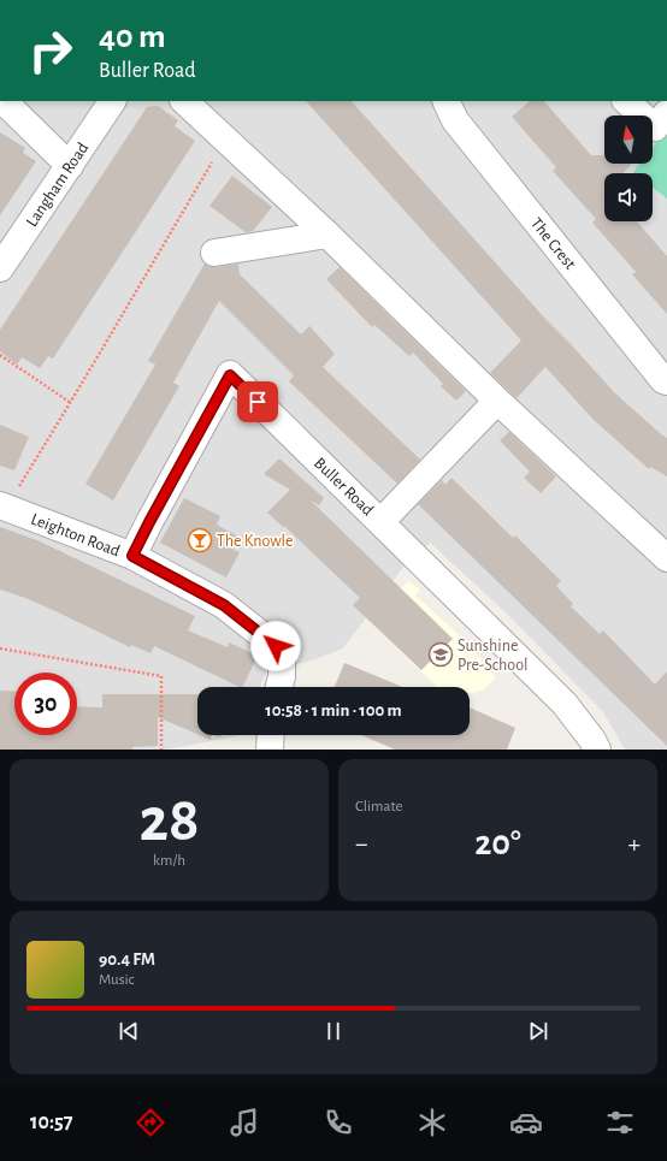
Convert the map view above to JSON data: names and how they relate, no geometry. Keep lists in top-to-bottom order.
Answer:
{
  "streets": {
    "street": [
      "Langham Road",
      "The Crest",
      "Buller Road",
      "Leighton Road"
    ]
  },
  "crossings": [
    ["Buller Road", "Leighton Road"]
  ],
  "places": {
    "bar": ["The Knowle"],
    "school or university": ["Sunshine Pre-School"]
  },
  "north": "top",
  "page": {
    "turn": ["40 m", "Buller Road"],
    "limit": "30",
    "trip": "10:58 · 1 min · 100 m",
    "tile": [
      ["28", "km/h"],
      "Climate"
    ],
    "heat": ["−", "20°", "+"],
    "song": ["90.4 FM", "Music"],
    "tabs": "10:57"
  }
}
